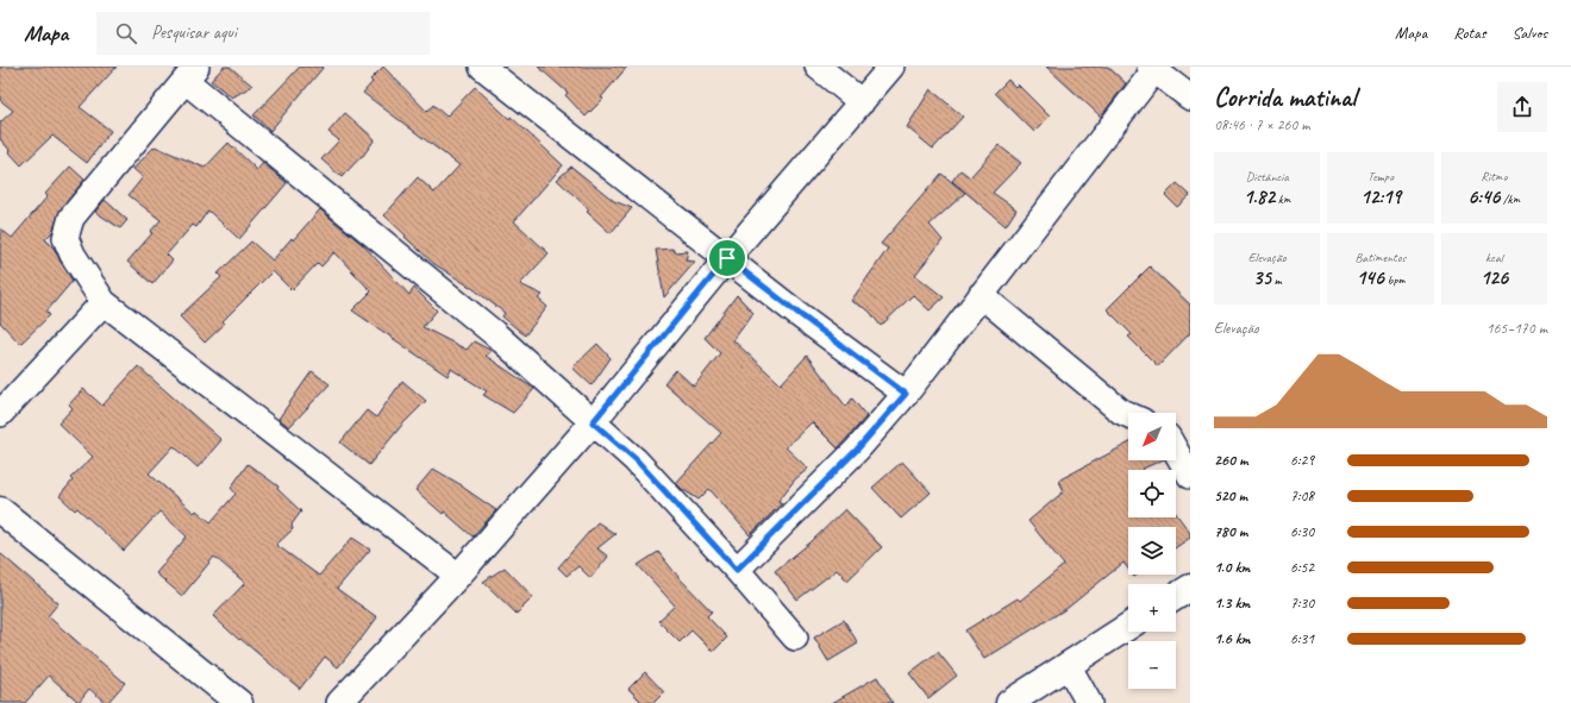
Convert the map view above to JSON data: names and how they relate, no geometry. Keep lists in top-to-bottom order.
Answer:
{
  "north": "bottom left",
  "page": {
    "header": "Mapa",
    "search": "Pesquisar aqui",
    "nav": ["Mapa", "Rotas", "Salvos"],
    "heading": ["Corrida matinal", "08:46 · 7 × 260 m"],
    "stats": [
      ["Distância", "1.82 km"],
      ["Tempo", "12:19"],
      ["Ritmo", "6:46 /km"],
      ["Elevação", "35 m"],
      ["Batimentos", "146 bpm"],
      ["kcal", "126"]
    ],
    "chart": ["Elevação", "165–170 m"],
    "map_buttons": ["+", "−"],
    "list": [
      {
        "name": "260 m",
        "note": "6:29"
      },
      {
        "name": "520 m",
        "note": "7:08"
      },
      {
        "name": "780 m",
        "note": "6:30"
      },
      {
        "name": "1.0 km",
        "note": "6:52"
      },
      {
        "name": "1.3 km",
        "note": "7:30"
      },
      {
        "name": "1.6 km",
        "note": "6:31"
      }
    ]
  }
}
